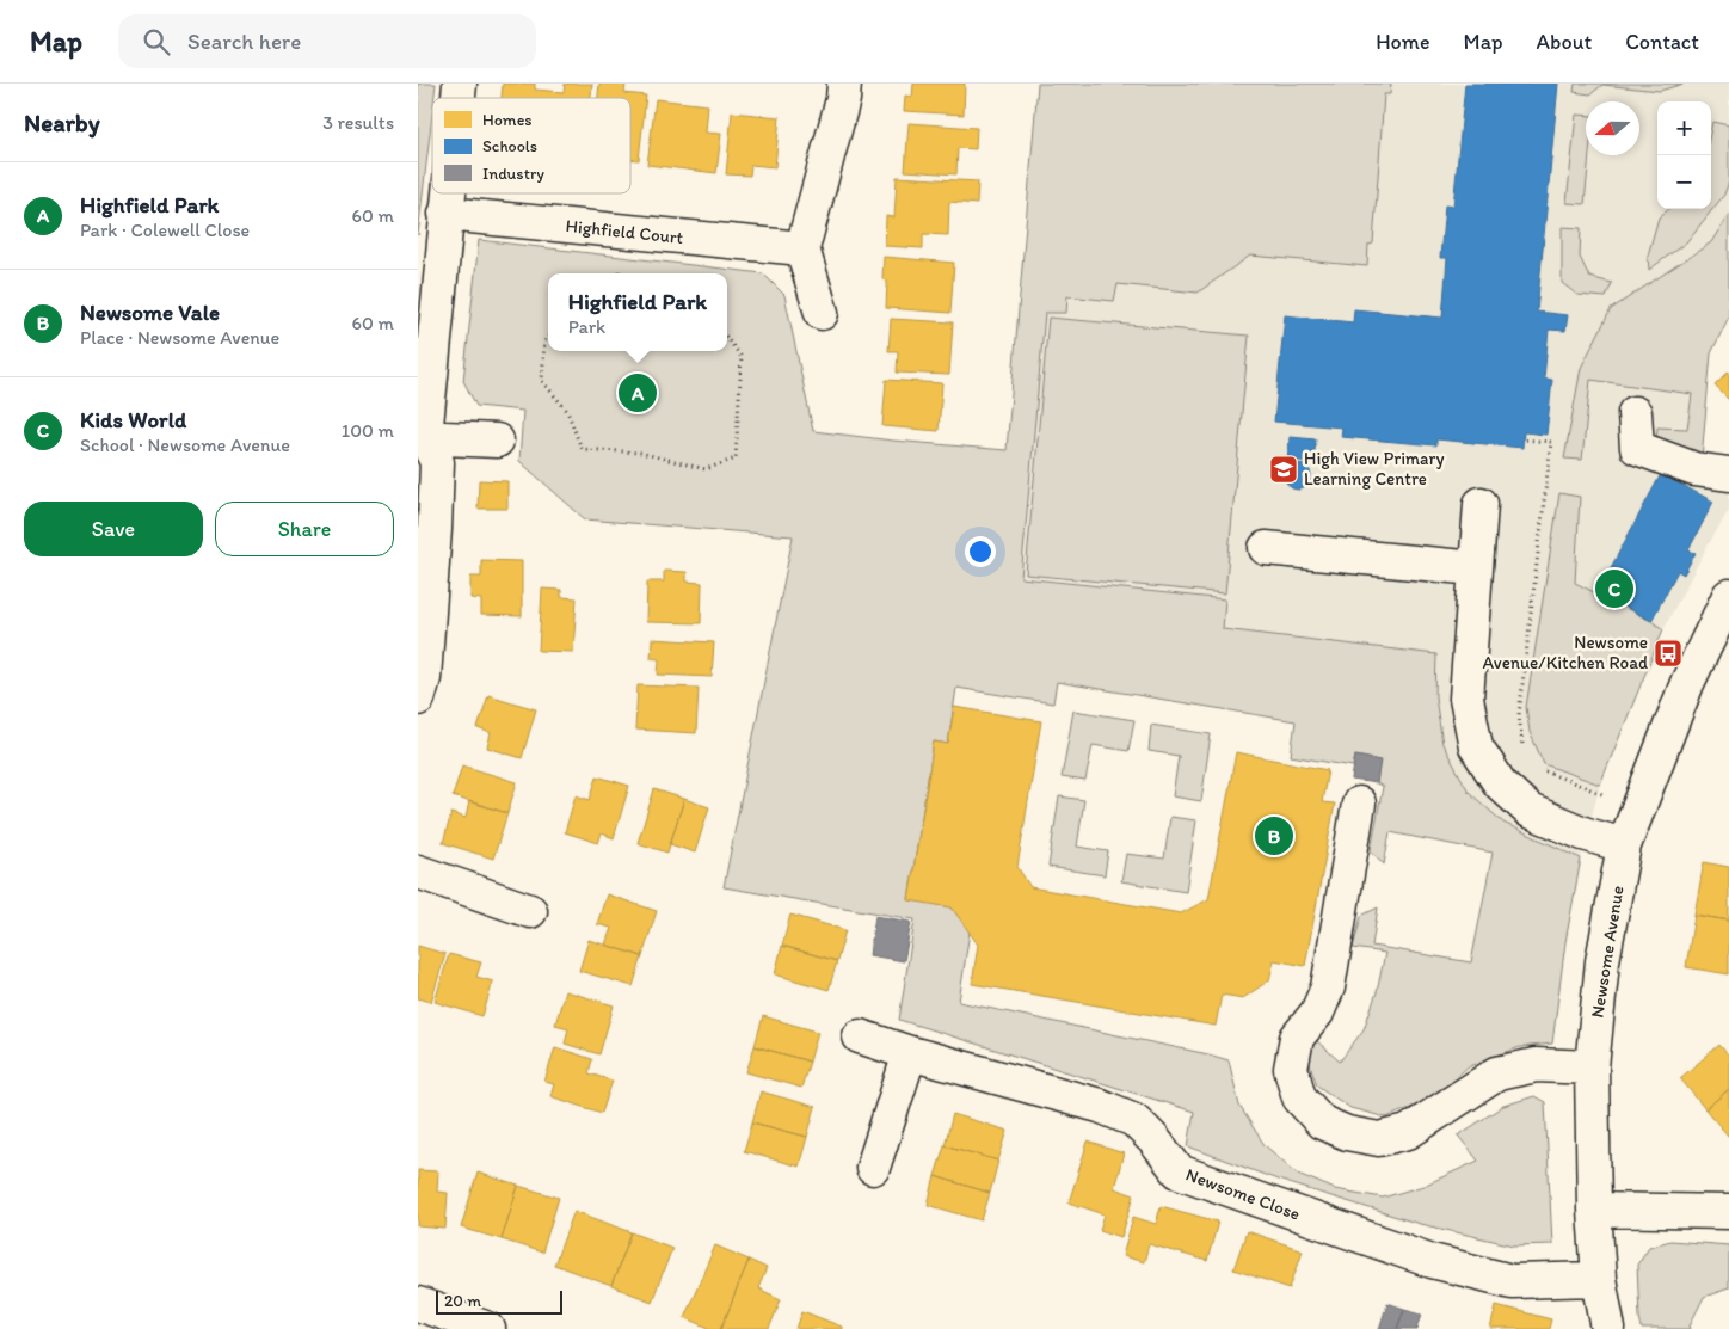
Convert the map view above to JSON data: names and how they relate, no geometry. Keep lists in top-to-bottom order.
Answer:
{
  "streets": {
    "street": ["Highfield Court", "Newsome Avenue", "Newsome Close"]
  },
  "crossings": [
    ["Newsome Avenue", "Newsome Close"]
  ],
  "places": {
    "school or university": ["High View Primary Learning Centre"],
    "bus stop": ["Newsome Avenue/Kitchen Road"]
  },
  "legend": ["Homes", "Schools", "Industry"],
  "scale_bar": "20 m",
  "north": "left",
  "page": {
    "header": "Map",
    "search": "Search here",
    "nav": [
      "Home",
      "Map",
      "About",
      "Contact"
    ],
    "heading": ["Nearby", "3 results"],
    "map_buttons": ["+", "−"],
    "list": [
      {
        "mark": "A",
        "name": "Highfield Park",
        "note": "Park · Colewell Close",
        "value": "60 m"
      },
      {
        "mark": "B",
        "name": "Newsome Vale",
        "note": "Place · Newsome Avenue",
        "value": "60 m"
      },
      {
        "mark": "C",
        "name": "Kids World",
        "note": "School · Newsome Avenue",
        "value": "100 m"
      }
    ],
    "popup": ["Highfield Park", "Park"],
    "pins": ["A", "C", "B"],
    "buttons": ["Save", "Share"],
    "scale": "20 m"
  }
}
